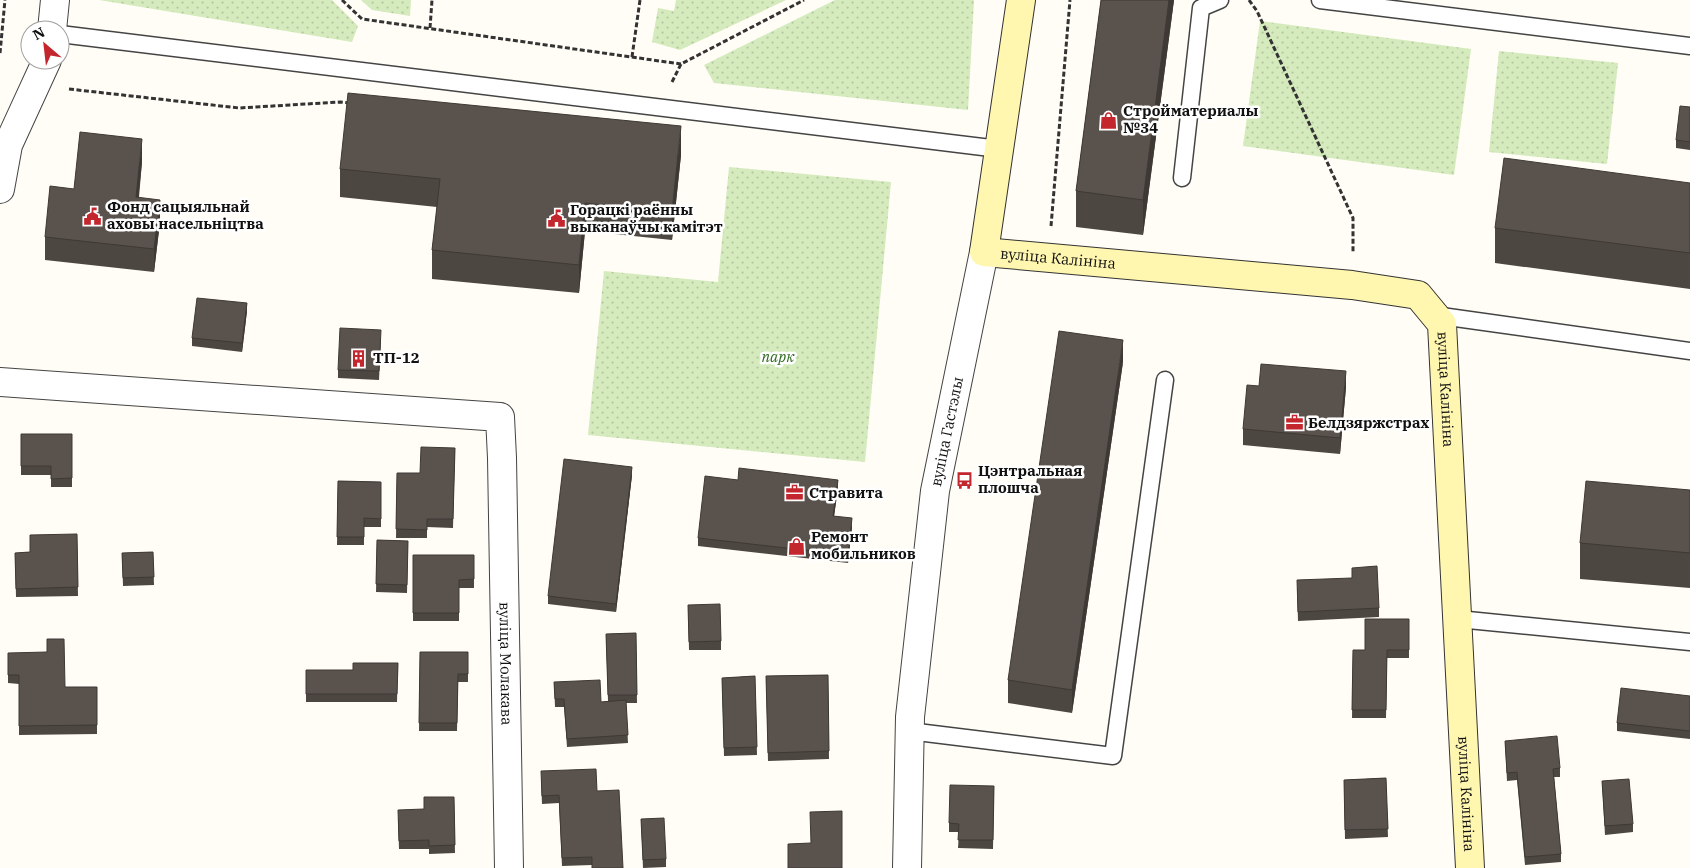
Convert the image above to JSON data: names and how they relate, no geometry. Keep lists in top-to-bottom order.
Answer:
{
  "streets": {
    "main road": ["вуліца Калініна", "вуліца Гастэлы"],
    "street": ["вуліца Молакава"]
  },
  "crossings": [
    ["вуліца Калініна", "вуліца Гастэлы"]
  ],
  "parks": ["парк"],
  "places": {
    "shop": ["Стройматериалы №34", "Ремонт мобильников"],
    "public building": ["Фонд сацыяльнай аховы насельніцтва", "Горацкі раённы выканаўчы камітэт"],
    "building": ["ТП-12"],
    "office": ["Белдзяржстрах", "Стравита"],
    "bus stop": ["Цэнтральная плошча"]
  },
  "north": "top left"
}
